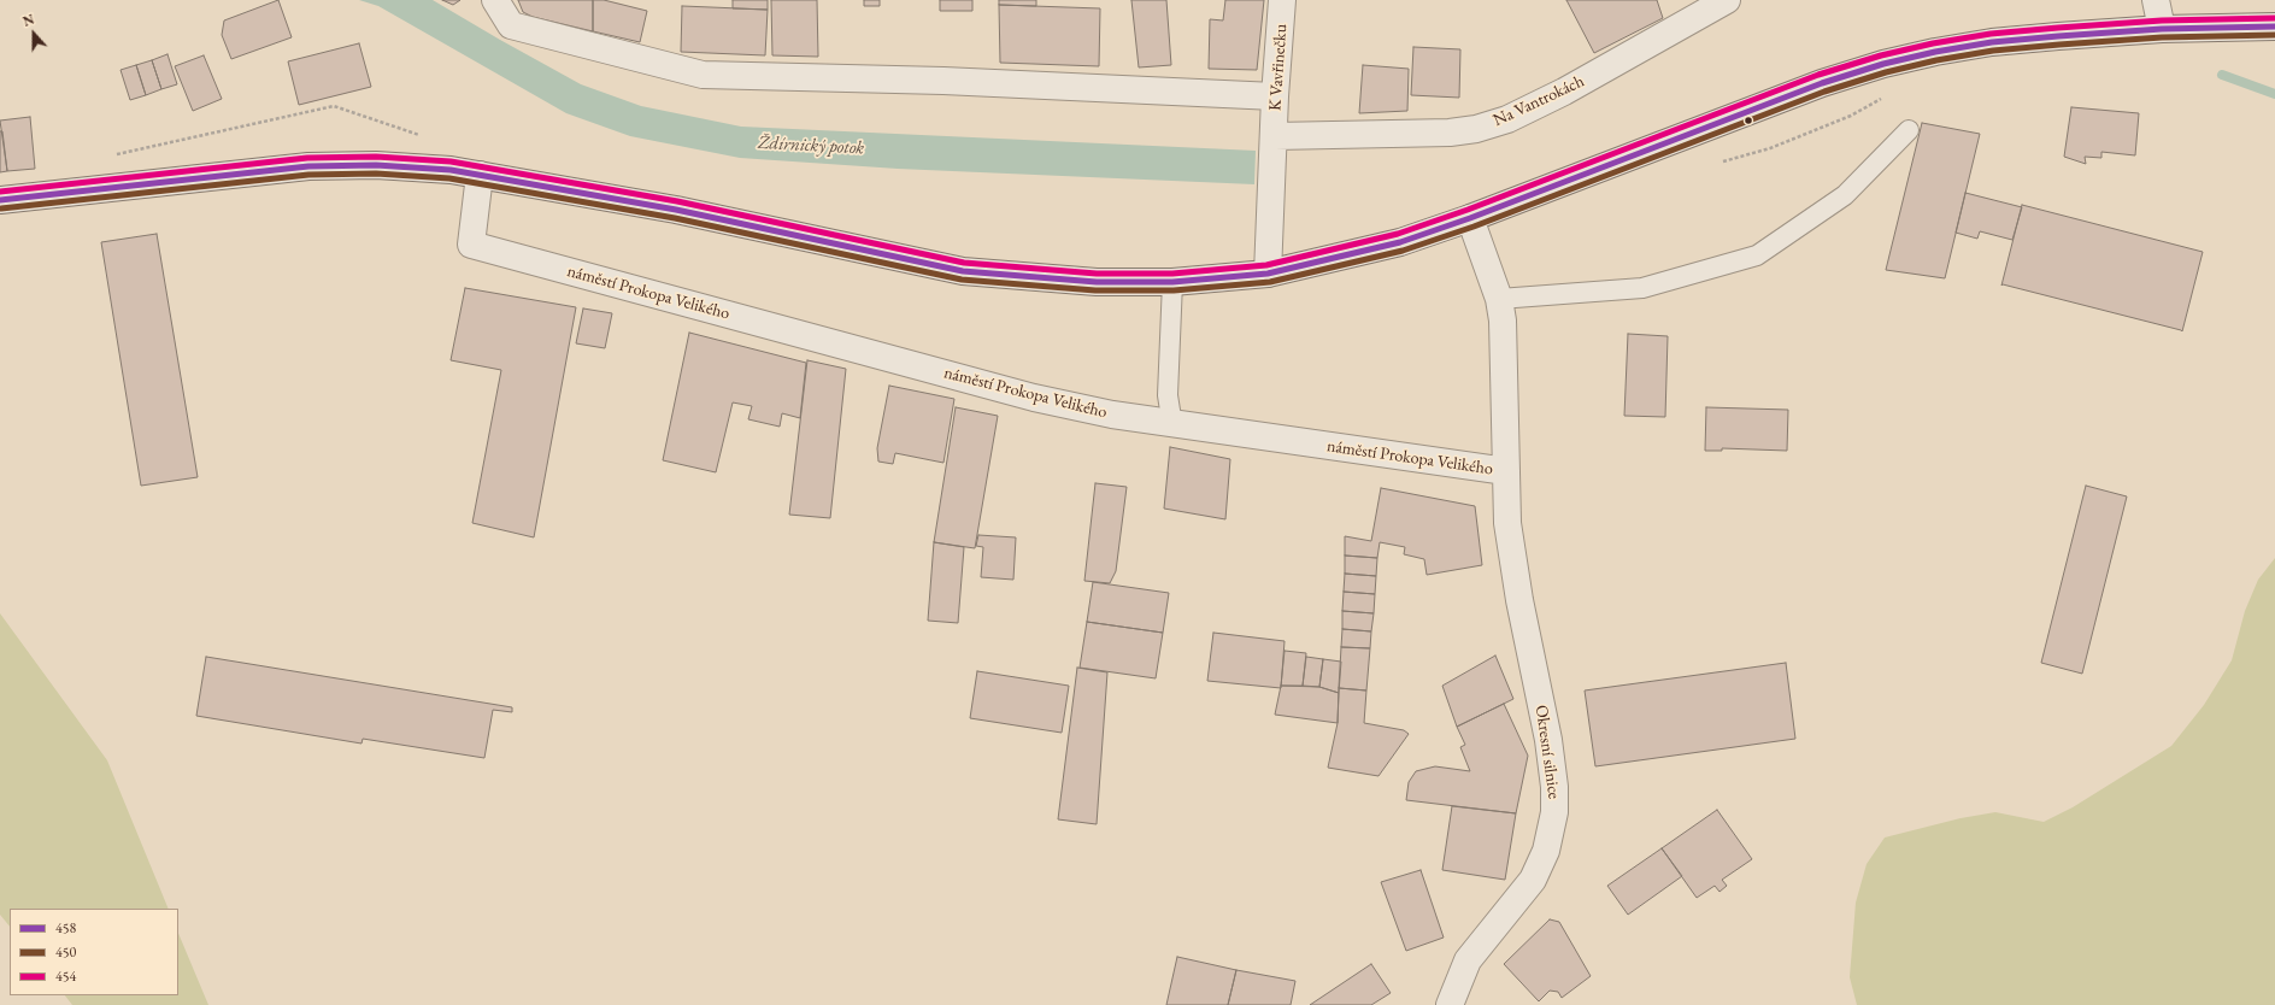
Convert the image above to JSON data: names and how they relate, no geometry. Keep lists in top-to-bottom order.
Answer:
{
  "streets": {
    "street": [
      "K Vavřinečku",
      "Na Vantrokách",
      "náměstí Prokopa Velikého",
      "Okresní silnice"
    ]
  },
  "crossings": [
    ["K Vavřinečku", "Na Vantrokách"],
    ["náměstí Prokopa Velikého", "Okresní silnice"]
  ],
  "water": ["Ždírnický potok"],
  "lines": ["transit line 454", "transit line 458", "transit line 450"],
  "legend": ["458", "450", "454"],
  "north": "top"
}
